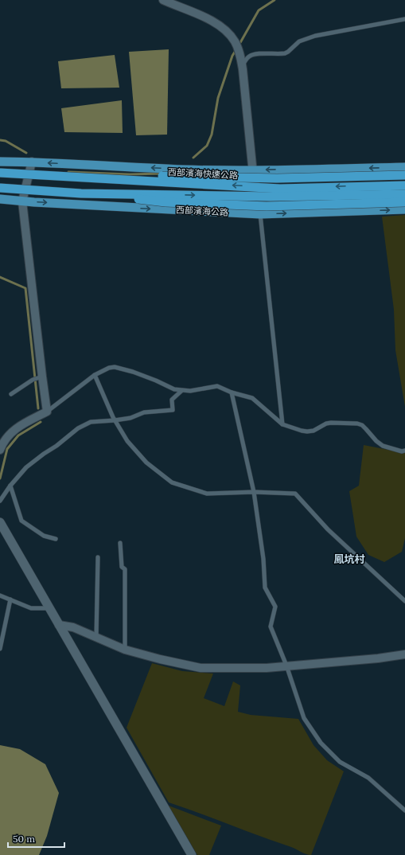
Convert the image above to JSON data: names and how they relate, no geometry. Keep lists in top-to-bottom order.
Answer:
{
  "streets": {
    "highway": ["西部濱海快速公路"],
    "main road": ["西部濱海公路"]
  },
  "districts": ["鳳坑村"],
  "scale_bar": "50 m"
}
